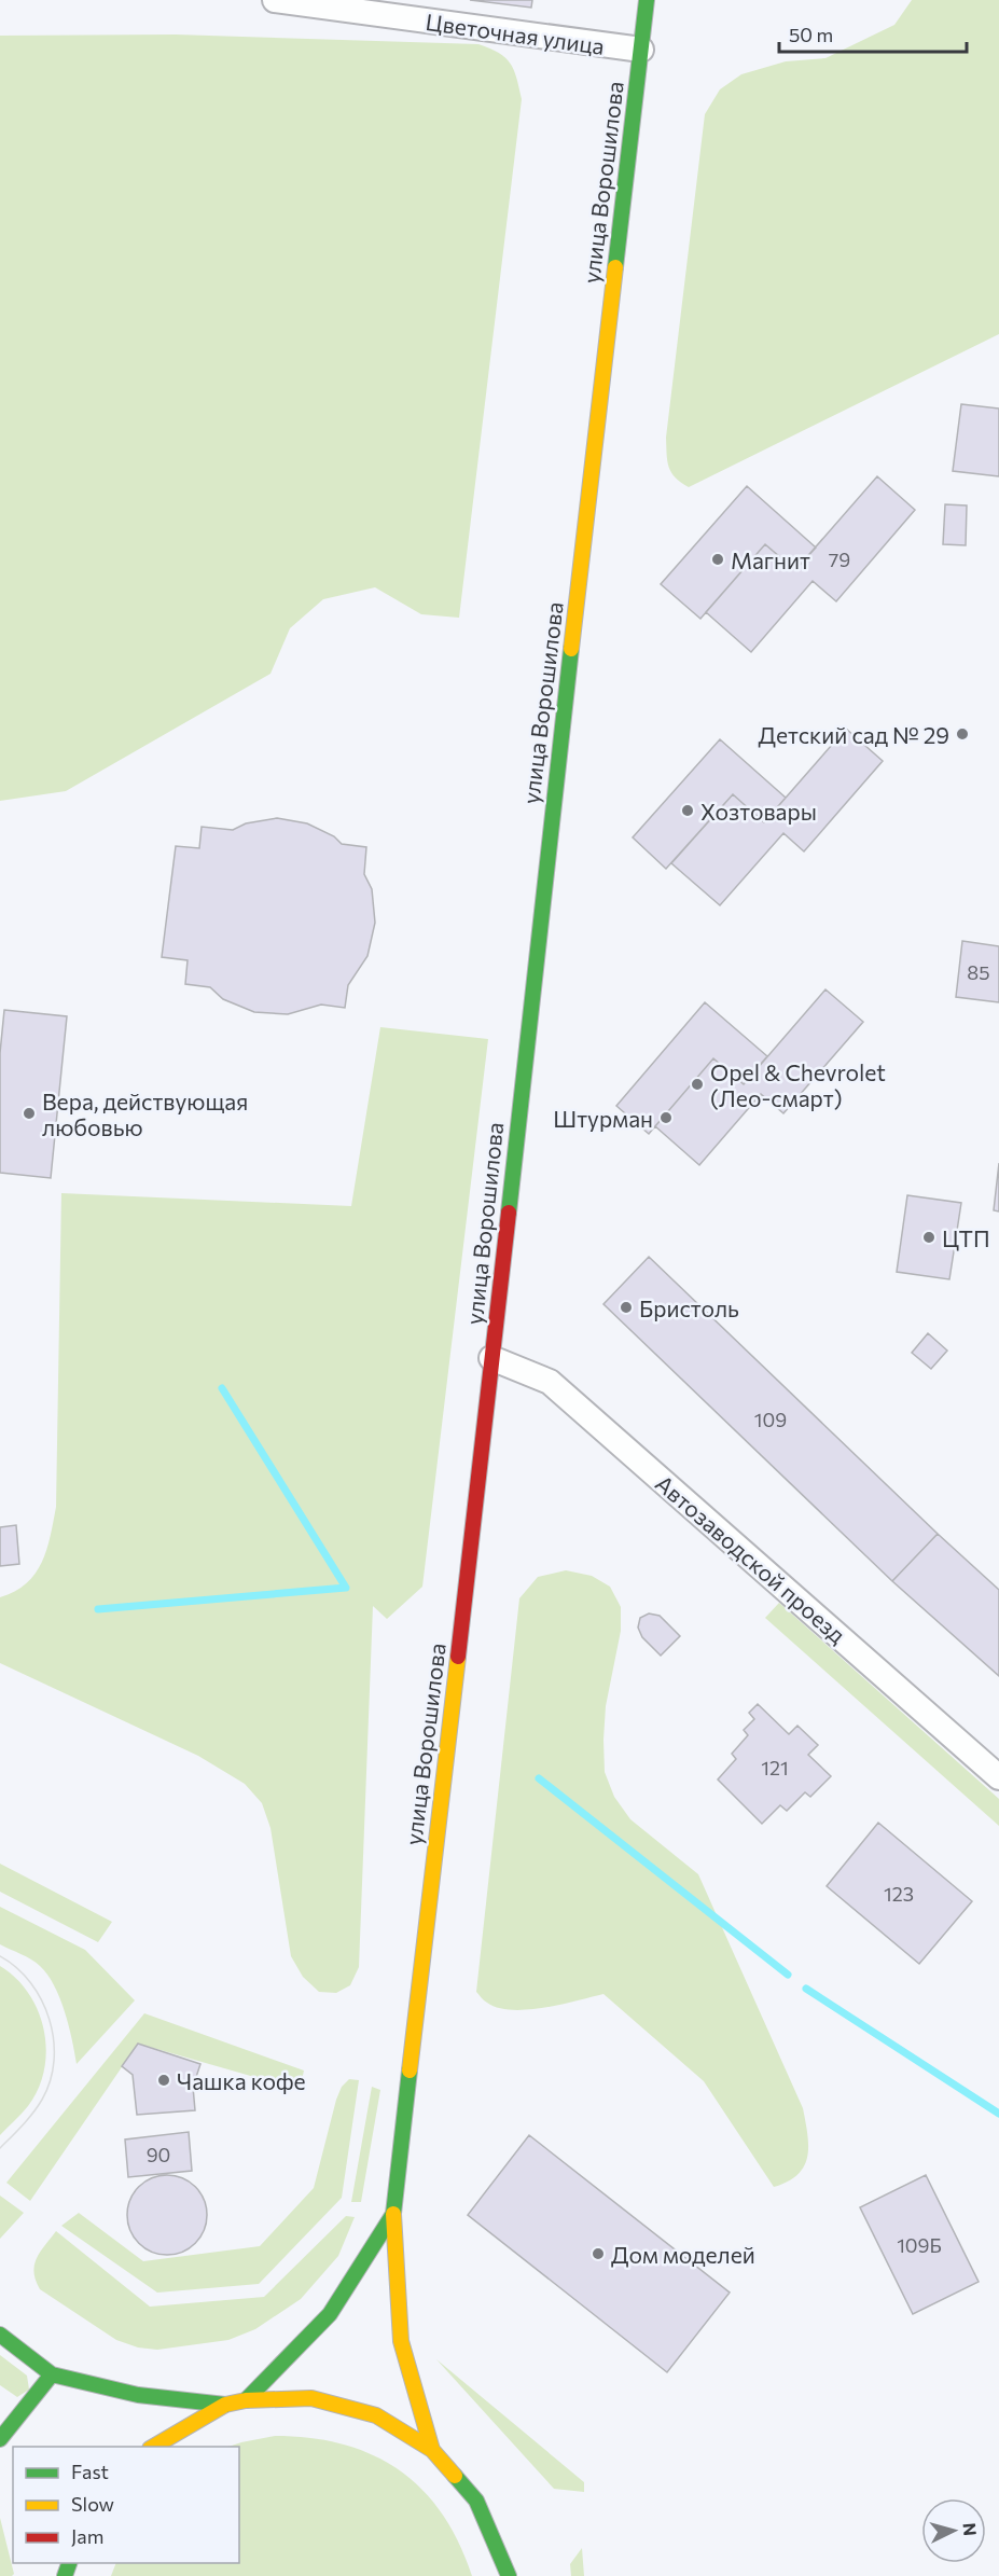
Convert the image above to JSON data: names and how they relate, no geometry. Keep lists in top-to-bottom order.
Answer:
{
  "streets": {
    "main road": ["улица Ворошилова"],
    "street": ["Цветочная улица", "Автозаводской проезд"]
  },
  "crossings": [
    ["Цветочная улица", "улица Ворошилова"],
    ["улица Ворошилова", "Автозаводской проезд"]
  ],
  "places": [
    "Магнит",
    "Детский сад № 29",
    "Хозтовары",
    "Opel & Chevrolet (Лео-смарт)",
    "Вера, действующая любовью",
    "Штурман",
    "ЦТП",
    "Бристоль",
    "Чашка кофе",
    "Дом моделей"
  ],
  "house_numbers": [
    "79",
    "85",
    "109",
    "121",
    "123",
    "90",
    "109Б"
  ],
  "legend": ["Fast", "Slow", "Jam"],
  "scale_bar": "50 m",
  "north": "right"
}
